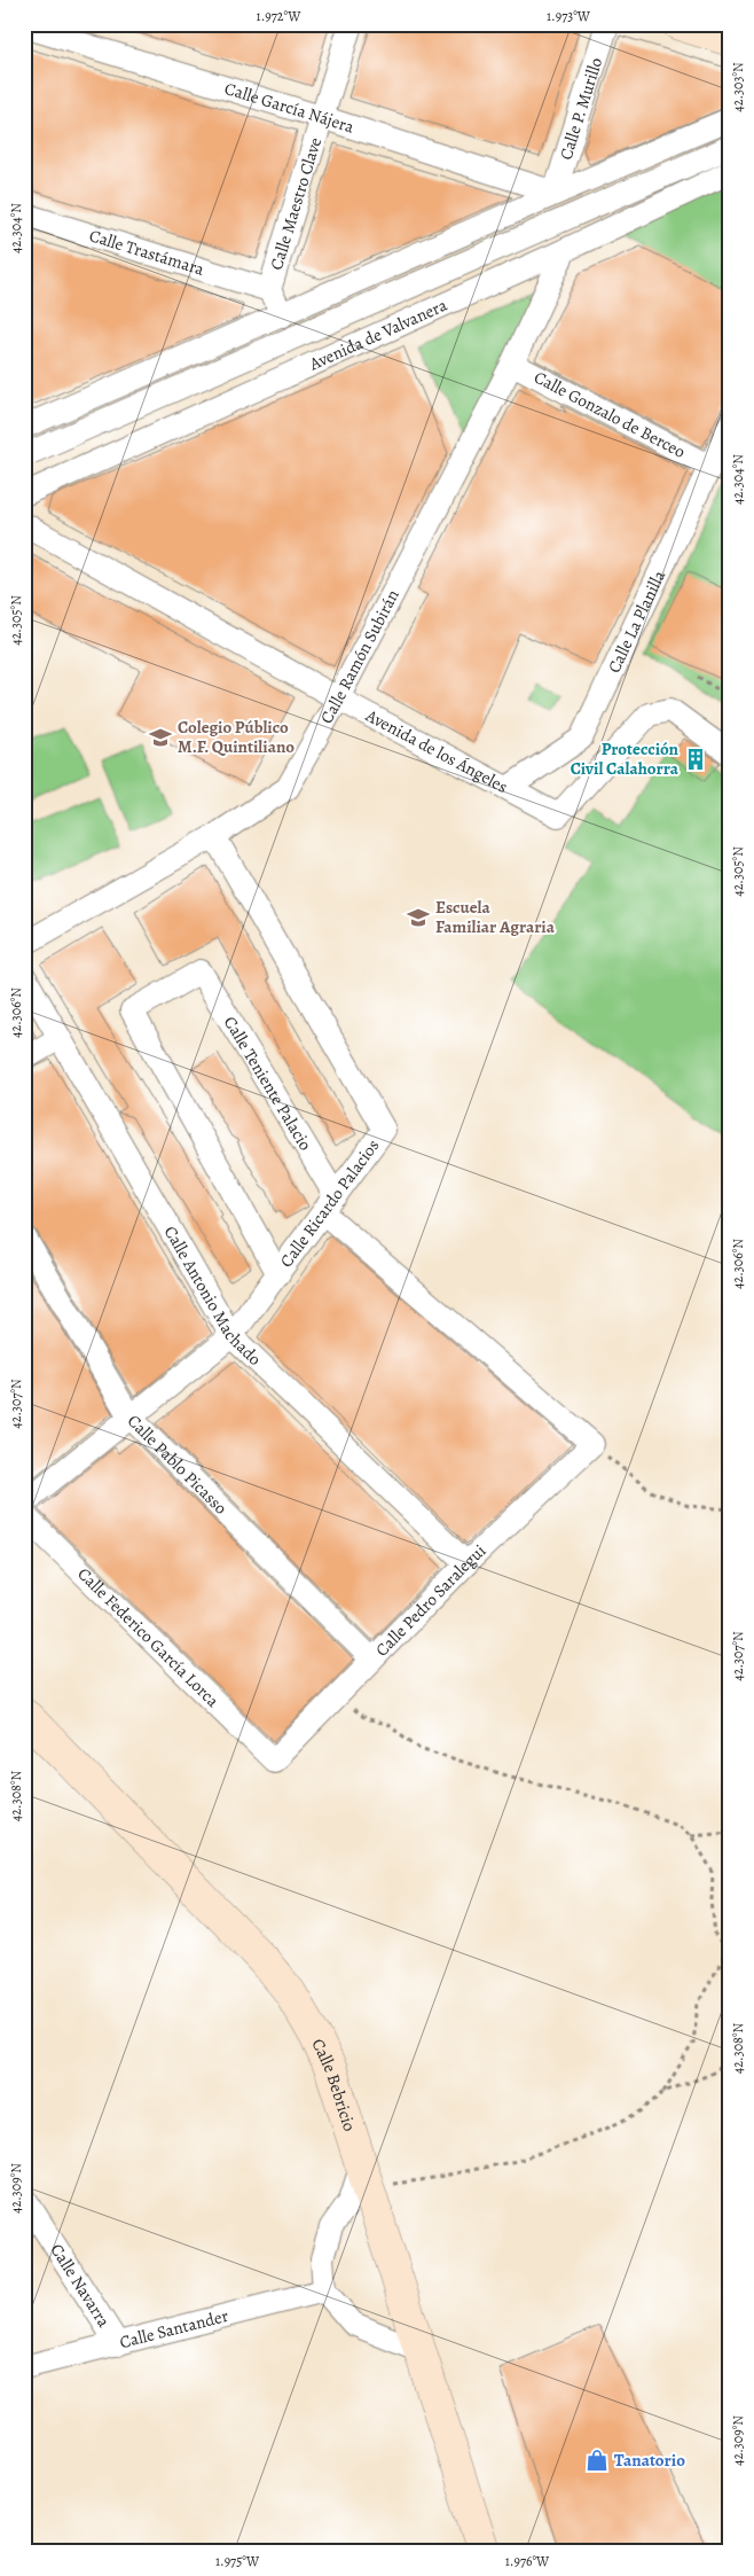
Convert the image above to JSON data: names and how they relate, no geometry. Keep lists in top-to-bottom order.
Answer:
{
  "streets": {
    "street": [
      "Calle García Nájera",
      "Calle P. Murillo",
      "Calle Maestro Clave",
      "Calle Trastámara",
      "Avenida de Valvanera",
      "Calle Gonzalo de Berceo",
      "Calle La Planilla",
      "Calle Ramón Subirán",
      "Avenida de los Ángeles",
      "Calle Teniente Palacio",
      "Calle Ricardo Palacios",
      "Calle Antonio Machado",
      "Calle Pablo Picasso",
      "Calle Pedro Saralegui",
      "Calle Federico García Lorca",
      "Calle Bebricio",
      "Calle Navarra",
      "Calle Santander"
    ]
  },
  "crossings": [
    ["Calle García Nájera", "Calle P. Murillo"],
    ["Calle García Nájera", "Calle Maestro Clave"],
    ["Calle Maestro Clave", "Calle Trastámara"],
    ["Avenida de Valvanera", "Calle Ramón Subirán"],
    ["Calle Gonzalo de Berceo", "Calle La Planilla"],
    ["Calle Gonzalo de Berceo", "Calle Ramón Subirán"],
    ["Calle La Planilla", "Avenida de los Ángeles"],
    ["Calle Ramón Subirán", "Avenida de los Ángeles"],
    ["Calle Ramón Subirán", "Calle Ricardo Palacios"],
    ["Calle Teniente Palacio", "Calle Ricardo Palacios"],
    ["Calle Teniente Palacio", "Calle Pedro Saralegui"],
    ["Calle Ricardo Palacios", "Calle Antonio Machado"],
    ["Calle Ricardo Palacios", "Calle Pablo Picasso"],
    ["Calle Antonio Machado", "Calle Pedro Saralegui"],
    ["Calle Pablo Picasso", "Calle Pedro Saralegui"],
    ["Calle Pedro Saralegui", "Calle Federico García Lorca"],
    ["Calle Navarra", "Calle Santander"]
  ],
  "places": {
    "school or university": ["Colegio Público M.F. Quintiliano", "Escuela Familiar Agraria"],
    "building": ["Protección Civil Calahorra"],
    "shop": ["Tanatorio"]
  },
  "coordinates": [
    "1.972°W",
    "1.973°W",
    "42.303°N",
    "42.304°N",
    "42.305°N",
    "42.306°N",
    "42.307°N",
    "42.308°N",
    "42.309°N",
    "1.975°W",
    "1.976°W"
  ]
}
